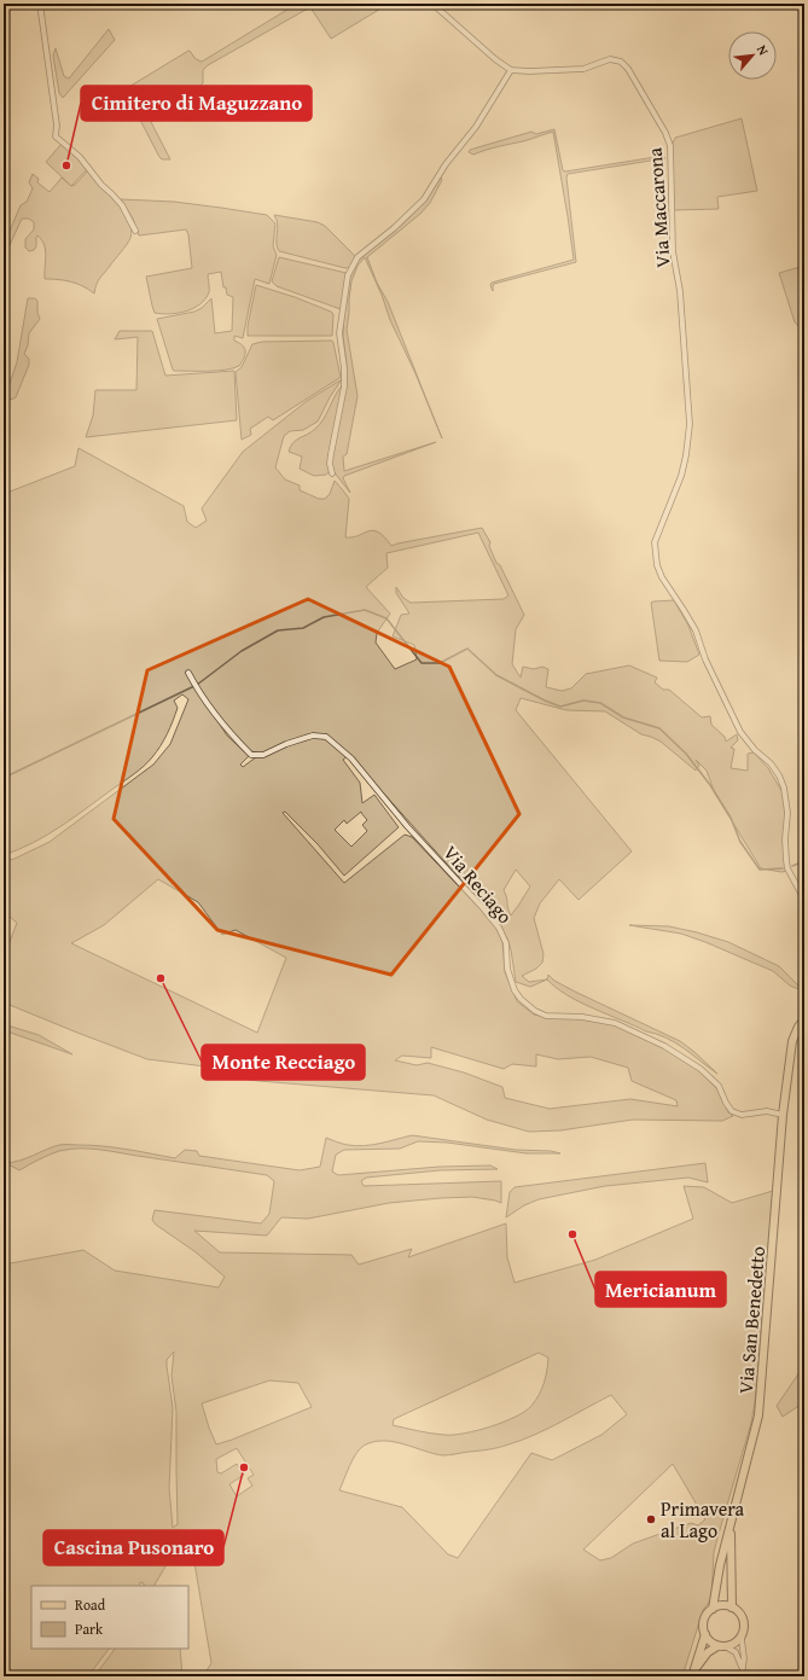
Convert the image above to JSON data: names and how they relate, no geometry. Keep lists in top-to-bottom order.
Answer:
{
  "streets": {
    "main road": ["Via San Benedetto"],
    "street": ["Via Maccarona", "Via Reciago"]
  },
  "crossings": [
    ["Via Reciago", "Via San Benedetto"]
  ],
  "places": [
    "Cimitero di Maguzzano",
    "Monte Recciago",
    "Mericianum",
    "Cascina Pusonaro",
    "Primavera al Lago"
  ],
  "legend": ["Road", "Park"],
  "north": "top right"
}
